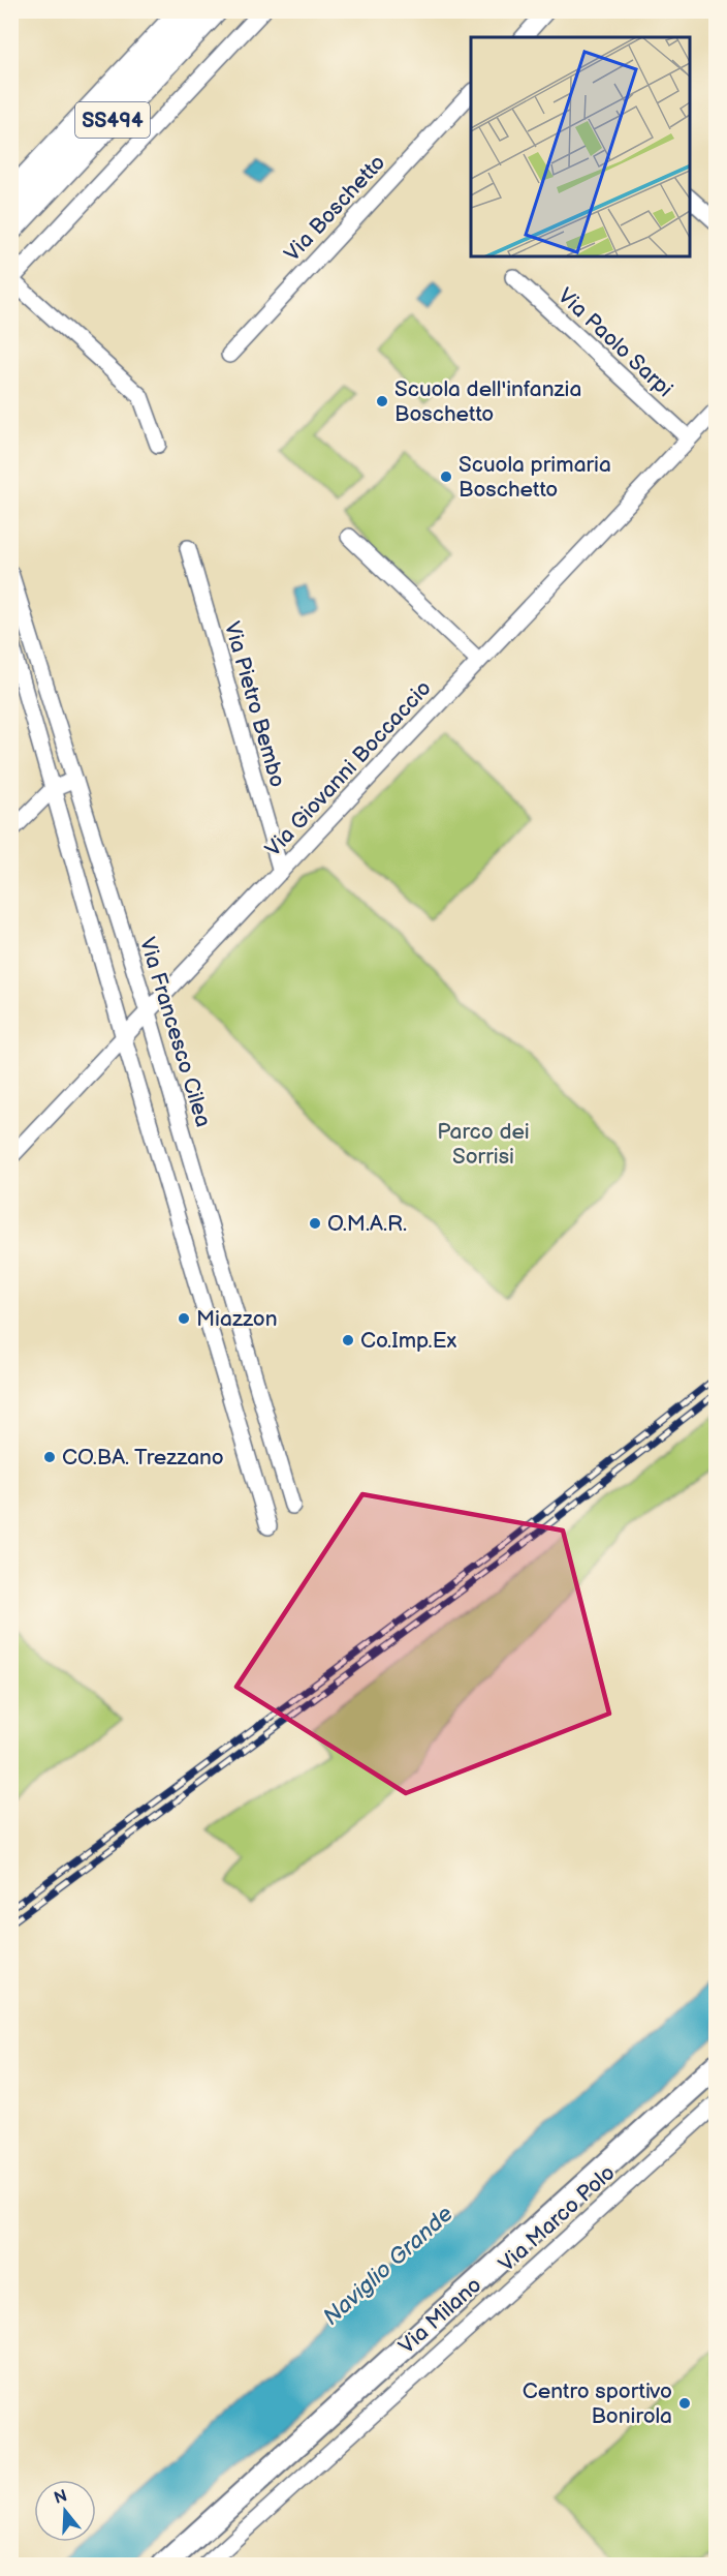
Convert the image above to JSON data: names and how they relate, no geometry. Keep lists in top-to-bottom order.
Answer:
{
  "streets": {
    "main road": ["SS494", "Via Milano"],
    "street": [
      "Via Boschetto",
      "Via Paolo Sarpi",
      "Via Pietro Bembo",
      "Via Giovanni Boccaccio",
      "Via Francesco Cilea",
      "Via Marco Polo"
    ]
  },
  "crossings": [
    ["Via Paolo Sarpi", "Via Giovanni Boccaccio"],
    ["Via Pietro Bembo", "Via Giovanni Boccaccio"],
    ["Via Giovanni Boccaccio", "Via Francesco Cilea"]
  ],
  "water": ["Naviglio Grande"],
  "parks": ["Parco dei Sorrisi"],
  "places": [
    "Scuola dell'infanzia Boschetto",
    "Scuola primaria Boschetto",
    "O.M.A.R.",
    "Miazzon",
    "Co.Imp.Ex",
    "CO.BA. Trezzano",
    "Centro sportivo Bonirola"
  ],
  "north": "top"
}
